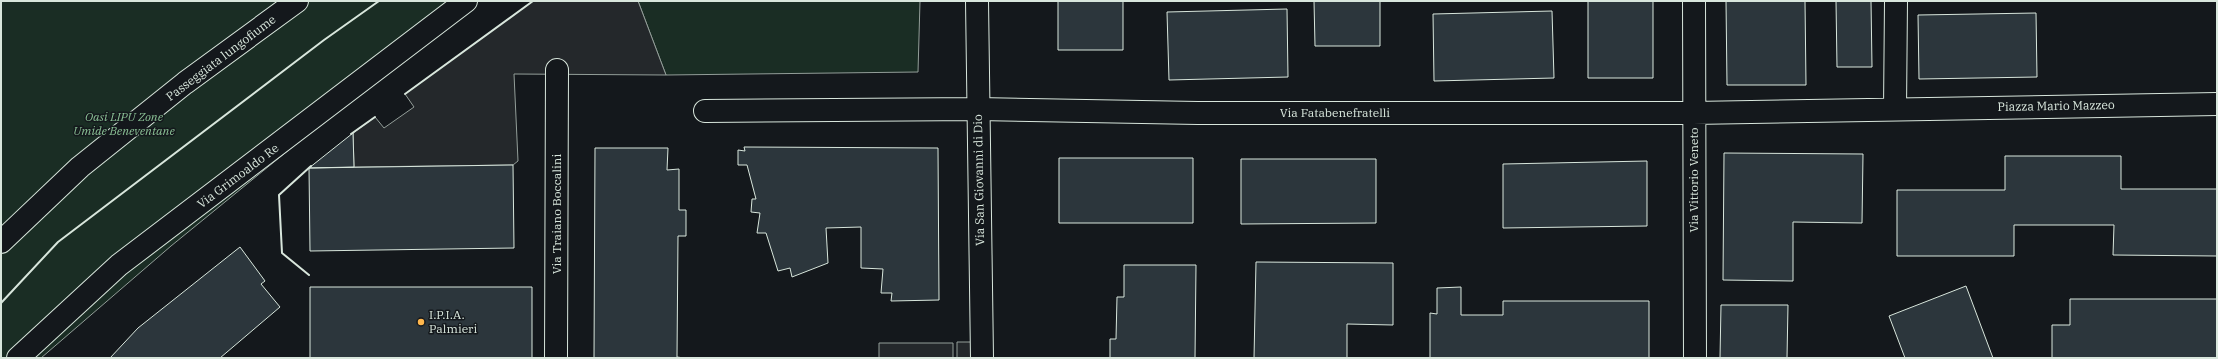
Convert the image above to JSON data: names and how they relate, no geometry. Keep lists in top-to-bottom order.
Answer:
{
  "streets": {
    "street": [
      "Passeggiata lungofiume",
      "Piazza Mario Mazzeo",
      "Via Fatabenefratelli",
      "Via Grimoaldo Re",
      "Via San Giovanni di Dio",
      "Via Vittorio Veneto",
      "Via Traiano Boccalini"
    ]
  },
  "crossings": [
    ["Piazza Mario Mazzeo", "Via Fatabenefratelli"],
    ["Piazza Mario Mazzeo", "Via Vittorio Veneto"],
    ["Via Fatabenefratelli", "Via San Giovanni di Dio"],
    ["Via Fatabenefratelli", "Via Vittorio Veneto"]
  ],
  "parks": ["Oasi LIPU Zone Umide Beneventane"],
  "places": ["I.P.I.A. Palmieri"]
}
